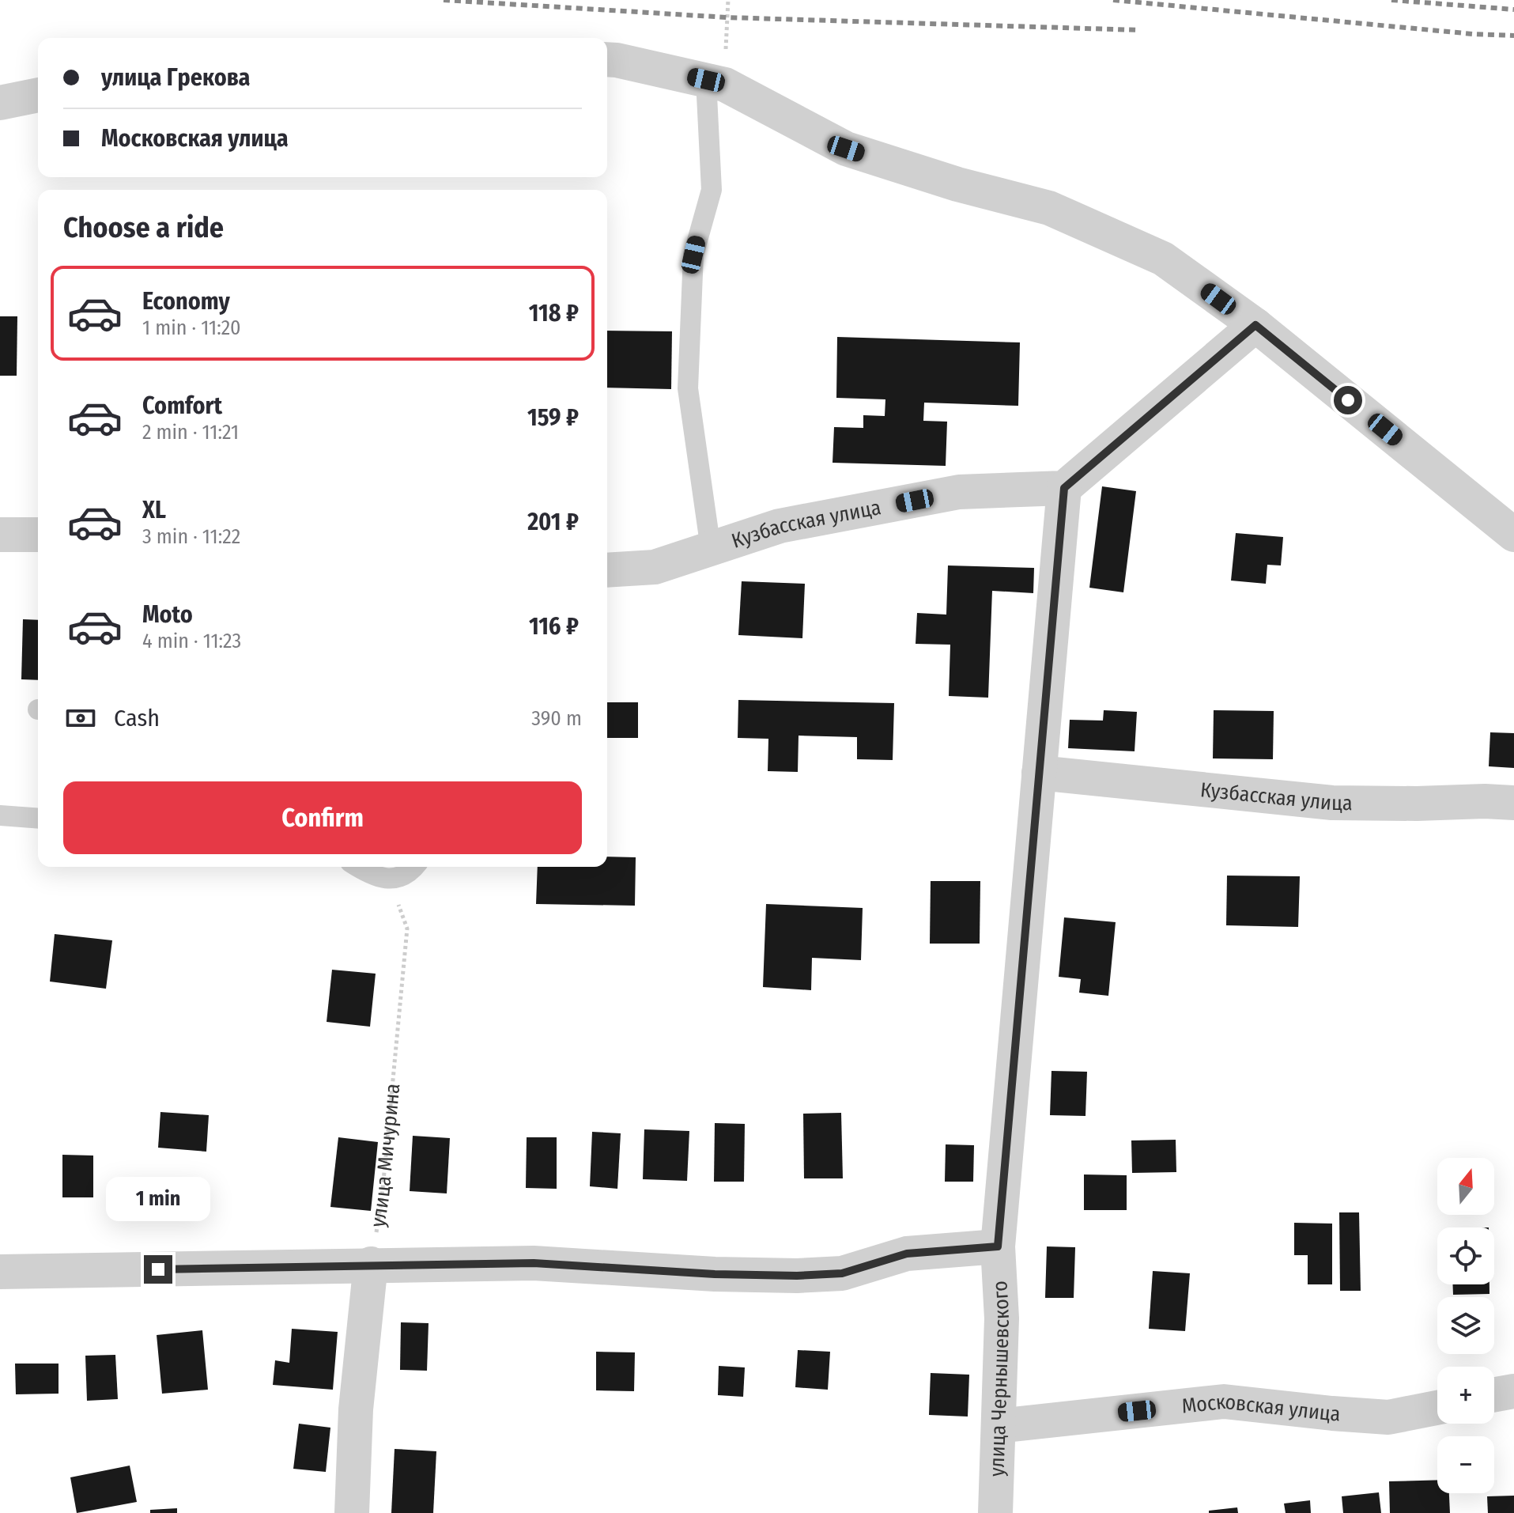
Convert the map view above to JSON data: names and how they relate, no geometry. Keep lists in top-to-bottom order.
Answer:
{
  "streets": {
    "street": ["Кузбасская улица", "улица Чернышевского", "Московская улица"],
    "path": ["улица Мичурина"]
  },
  "crossings": [
    ["Кузбасская улица", "улица Чернышевского"],
    ["улица Чернышевского", "Московская улица"]
  ],
  "north": "top",
  "page": {
    "banner": ["улица Грекова", "Московская улица"],
    "heading": "Choose a ride",
    "list": [
      {
        "name": "Economy",
        "note": "1 min · 11:20",
        "value": "118 ₽"
      },
      {
        "name": "Comfort",
        "note": "2 min · 11:21",
        "value": "159 ₽"
      },
      {
        "name": "XL",
        "note": "3 min · 11:22",
        "value": "201 ₽"
      },
      {
        "name": "Moto",
        "note": "4 min · 11:23",
        "value": "116 ₽"
      }
    ],
    "pay": ["Cash", "390 m"],
    "buttons": "Confirm",
    "map_buttons": ["+", "−"],
    "bubble": "1 min"
  }
}
